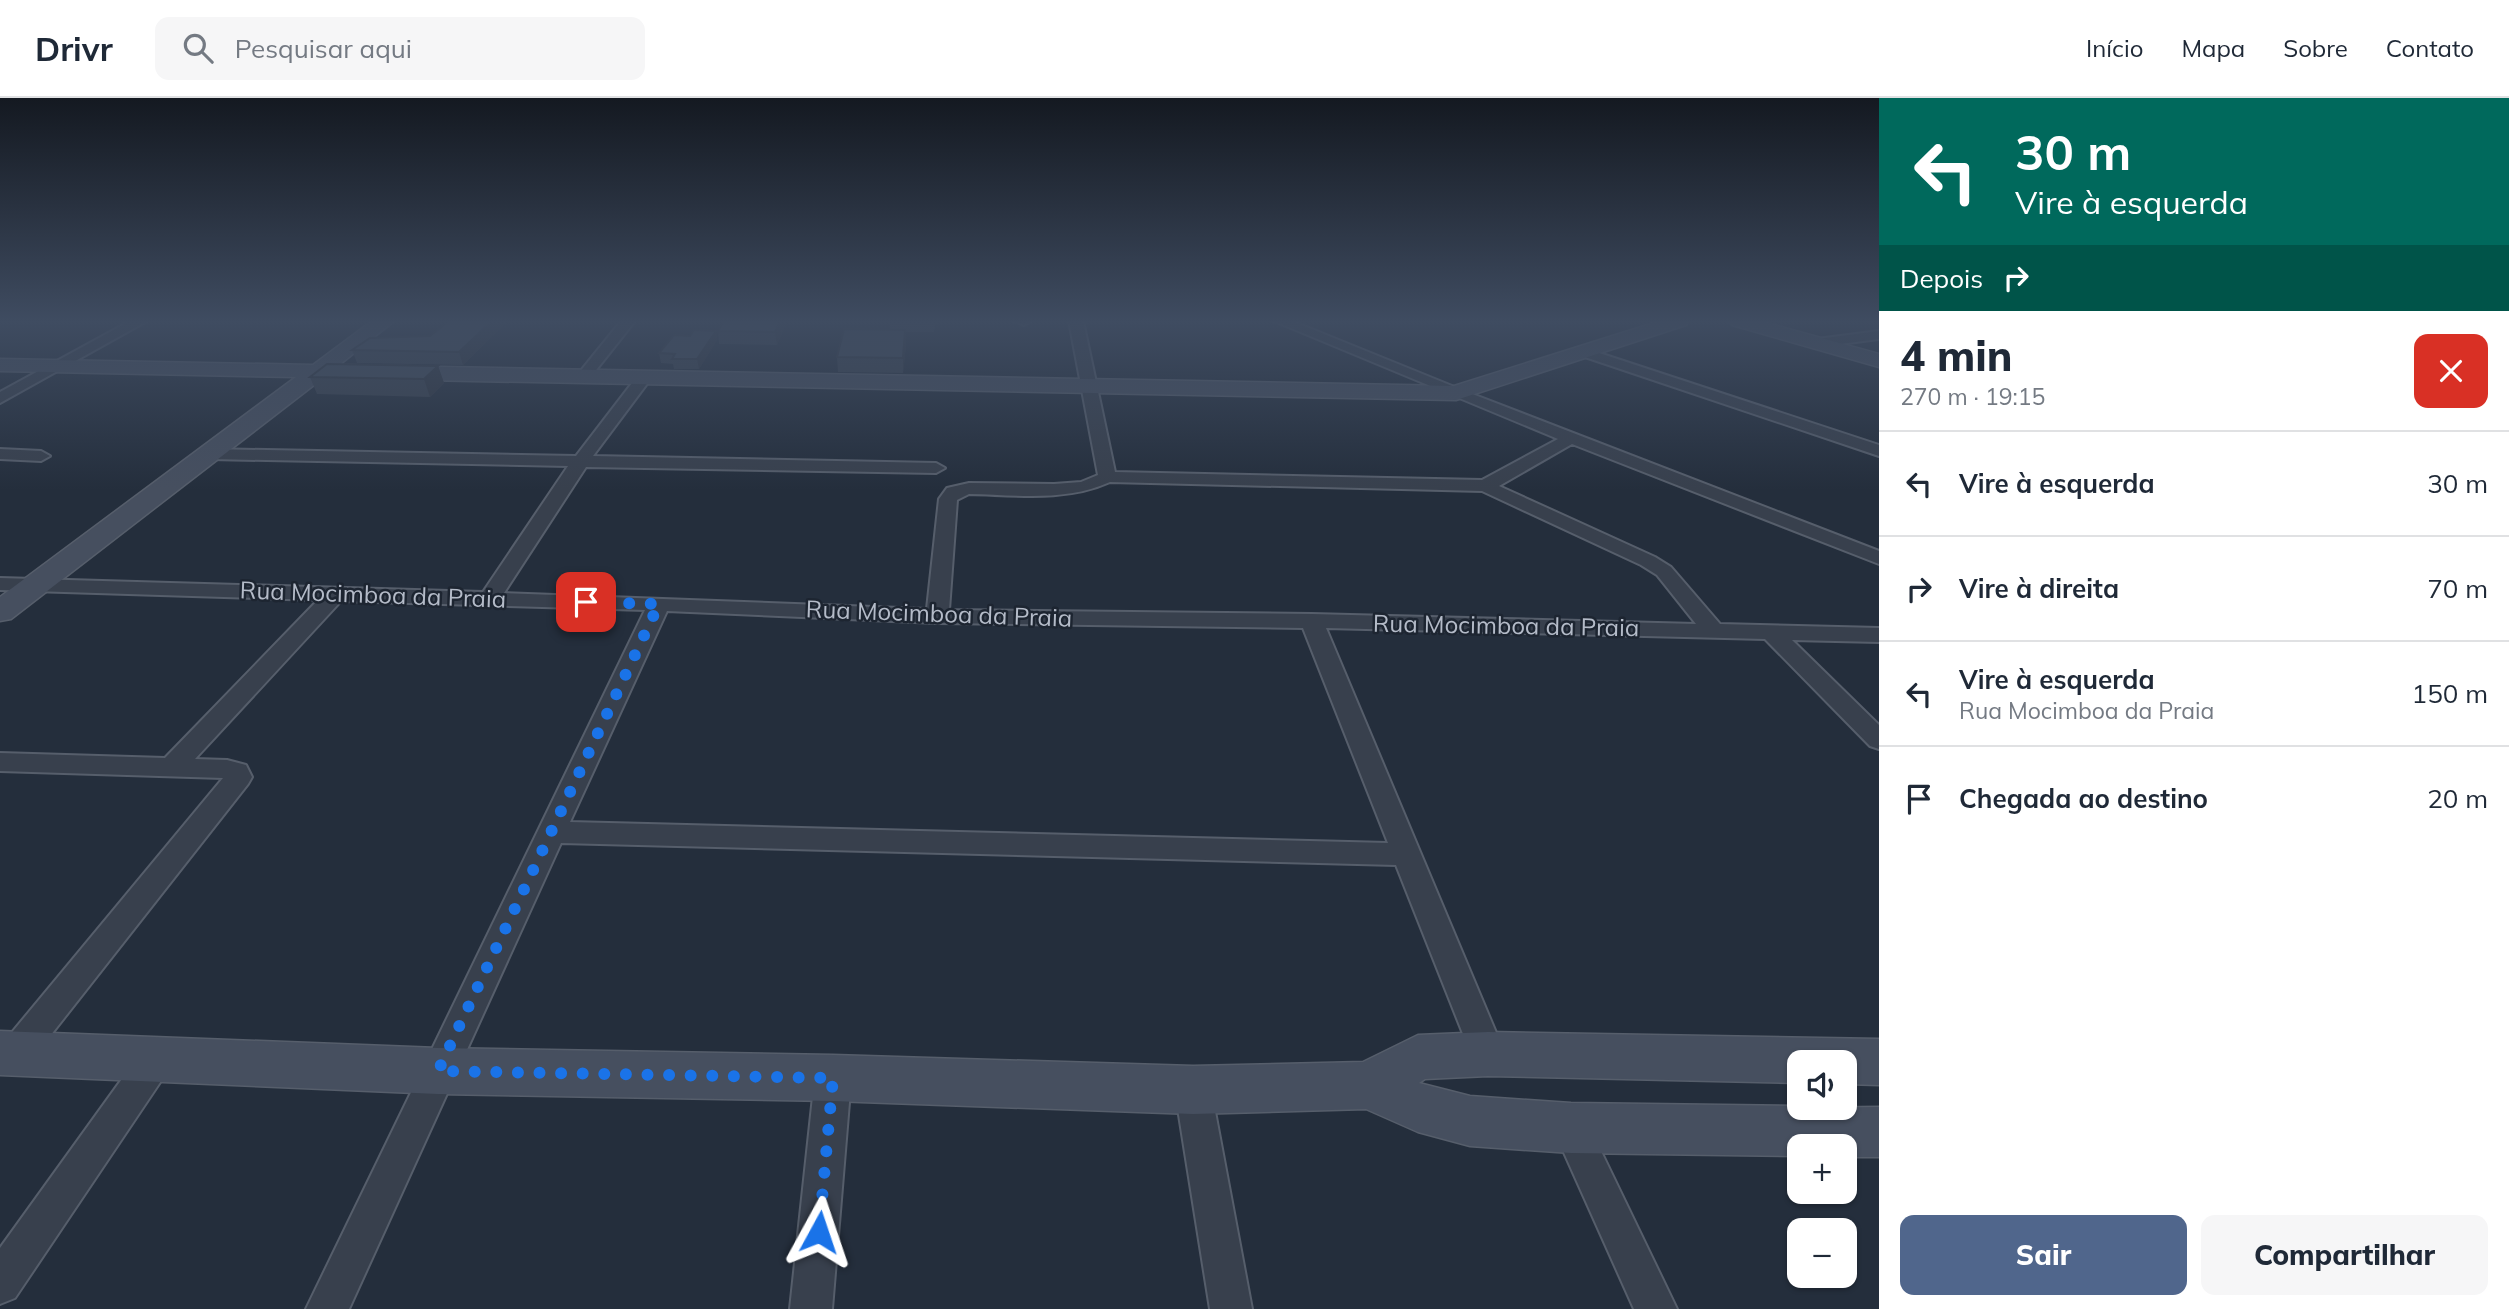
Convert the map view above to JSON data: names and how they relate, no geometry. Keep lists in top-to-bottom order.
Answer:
{
  "streets": {
    "street": ["Rua Mocimboa da Praia"]
  },
  "page": {
    "header": "Drivr",
    "search": "Pesquisar aqui",
    "nav": [
      "Início",
      "Mapa",
      "Sobre",
      "Contato"
    ],
    "turn": ["30 m", "Vire à esquerda"],
    "then": "Depois",
    "heading": ["4 min", "270 m · 19:15"],
    "list": [
      {
        "name": "Vire à esquerda",
        "value": "30 m"
      },
      {
        "name": "Vire à direita",
        "value": "70 m"
      },
      {
        "name": "Vire à esquerda",
        "note": "Rua Mocimboa da Praia",
        "value": "150 m"
      },
      {
        "name": "Chegada ao destino",
        "value": "20 m"
      }
    ],
    "map_buttons": ["+", "−"],
    "buttons": ["Sair", "Compartilhar"]
  }
}
